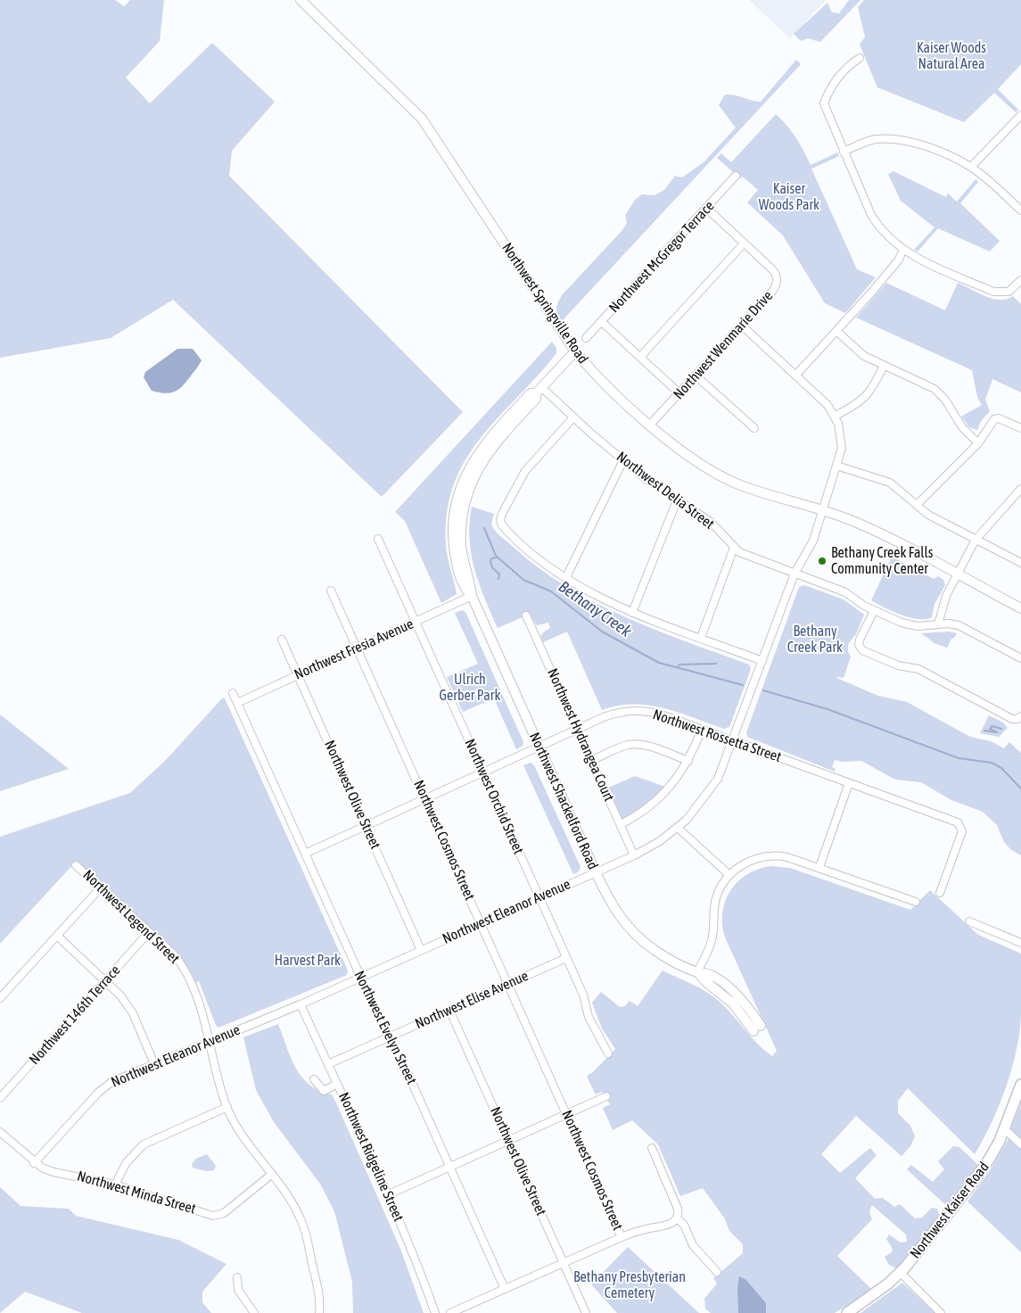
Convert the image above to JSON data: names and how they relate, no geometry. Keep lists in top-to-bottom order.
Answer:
{
  "streets": {
    "main road": ["Northwest Kaiser Road"],
    "street": [
      "Northwest McGregor Terrace",
      "Northwest Springville Road",
      "Northwest Wenmarie Drive",
      "Northwest Delia Street",
      "Northwest Fresia Avenue",
      "Northwest Hydrangea Court",
      "Northwest Rossetta Street",
      "Northwest Olive Street",
      "Northwest Orchid Street",
      "Northwest Shackelford Road",
      "Northwest Cosmos Street",
      "Northwest Eleanor Avenue",
      "Northwest Legend Street",
      "Northwest Elise Avenue",
      "Northwest 146th Terrace",
      "Northwest Evelyn Street",
      "Northwest Ridgeline Street",
      "Northwest Minda Street"
    ]
  },
  "crossings": [
    ["Northwest McGregor Terrace", "Northwest Wenmarie Drive"],
    ["Northwest Springville Road", "Northwest Wenmarie Drive"],
    ["Northwest Springville Road", "Northwest Shackelford Road"],
    ["Northwest Springville Road", "Northwest Eleanor Avenue"],
    ["Northwest Delia Street", "Northwest Shackelford Road"],
    ["Northwest Delia Street", "Northwest Eleanor Avenue"],
    ["Northwest Fresia Avenue", "Northwest Olive Street"],
    ["Northwest Fresia Avenue", "Northwest Orchid Street"],
    ["Northwest Fresia Avenue", "Northwest Shackelford Road"],
    ["Northwest Fresia Avenue", "Northwest Cosmos Street"],
    ["Northwest Fresia Avenue", "Northwest Evelyn Street"],
    ["Northwest Hydrangea Court", "Northwest Rossetta Street"],
    ["Northwest Hydrangea Court", "Northwest Eleanor Avenue"],
    ["Northwest Rossetta Street", "Northwest Olive Street"],
    ["Northwest Rossetta Street", "Northwest Orchid Street"],
    ["Northwest Rossetta Street", "Northwest Shackelford Road"],
    ["Northwest Rossetta Street", "Northwest Cosmos Street"],
    ["Northwest Rossetta Street", "Northwest Eleanor Avenue"],
    ["Northwest Rossetta Street", "Northwest Evelyn Street"],
    ["Northwest Olive Street", "Northwest Eleanor Avenue"],
    ["Northwest Olive Street", "Northwest Elise Avenue"],
    ["Northwest Orchid Street", "Northwest Eleanor Avenue"],
    ["Northwest Orchid Street", "Northwest Elise Avenue"],
    ["Northwest Shackelford Road", "Northwest Eleanor Avenue"],
    ["Northwest Cosmos Street", "Northwest Eleanor Avenue"],
    ["Northwest Cosmos Street", "Northwest Elise Avenue"],
    ["Northwest Eleanor Avenue", "Northwest Legend Street"],
    ["Northwest Eleanor Avenue", "Northwest Evelyn Street"],
    ["Northwest Eleanor Avenue", "Northwest Ridgeline Street"],
    ["Northwest Eleanor Avenue", "Northwest Minda Street"],
    ["Northwest Legend Street", "Northwest 146th Terrace"],
    ["Northwest Legend Street", "Northwest Minda Street"],
    ["Northwest Elise Avenue", "Northwest Evelyn Street"],
    ["Northwest Elise Avenue", "Northwest Ridgeline Street"]
  ],
  "water": ["Bethany Creek"],
  "parks": [
    "Kaiser Woods Natural Area",
    "Kaiser Woods Park",
    "Bethany Creek Park",
    "Ulrich Gerber Park",
    "Harvest Park",
    "Bethany Presbyterian Cemetery"
  ],
  "places": ["Bethany Creek Falls Community Center"]
}
